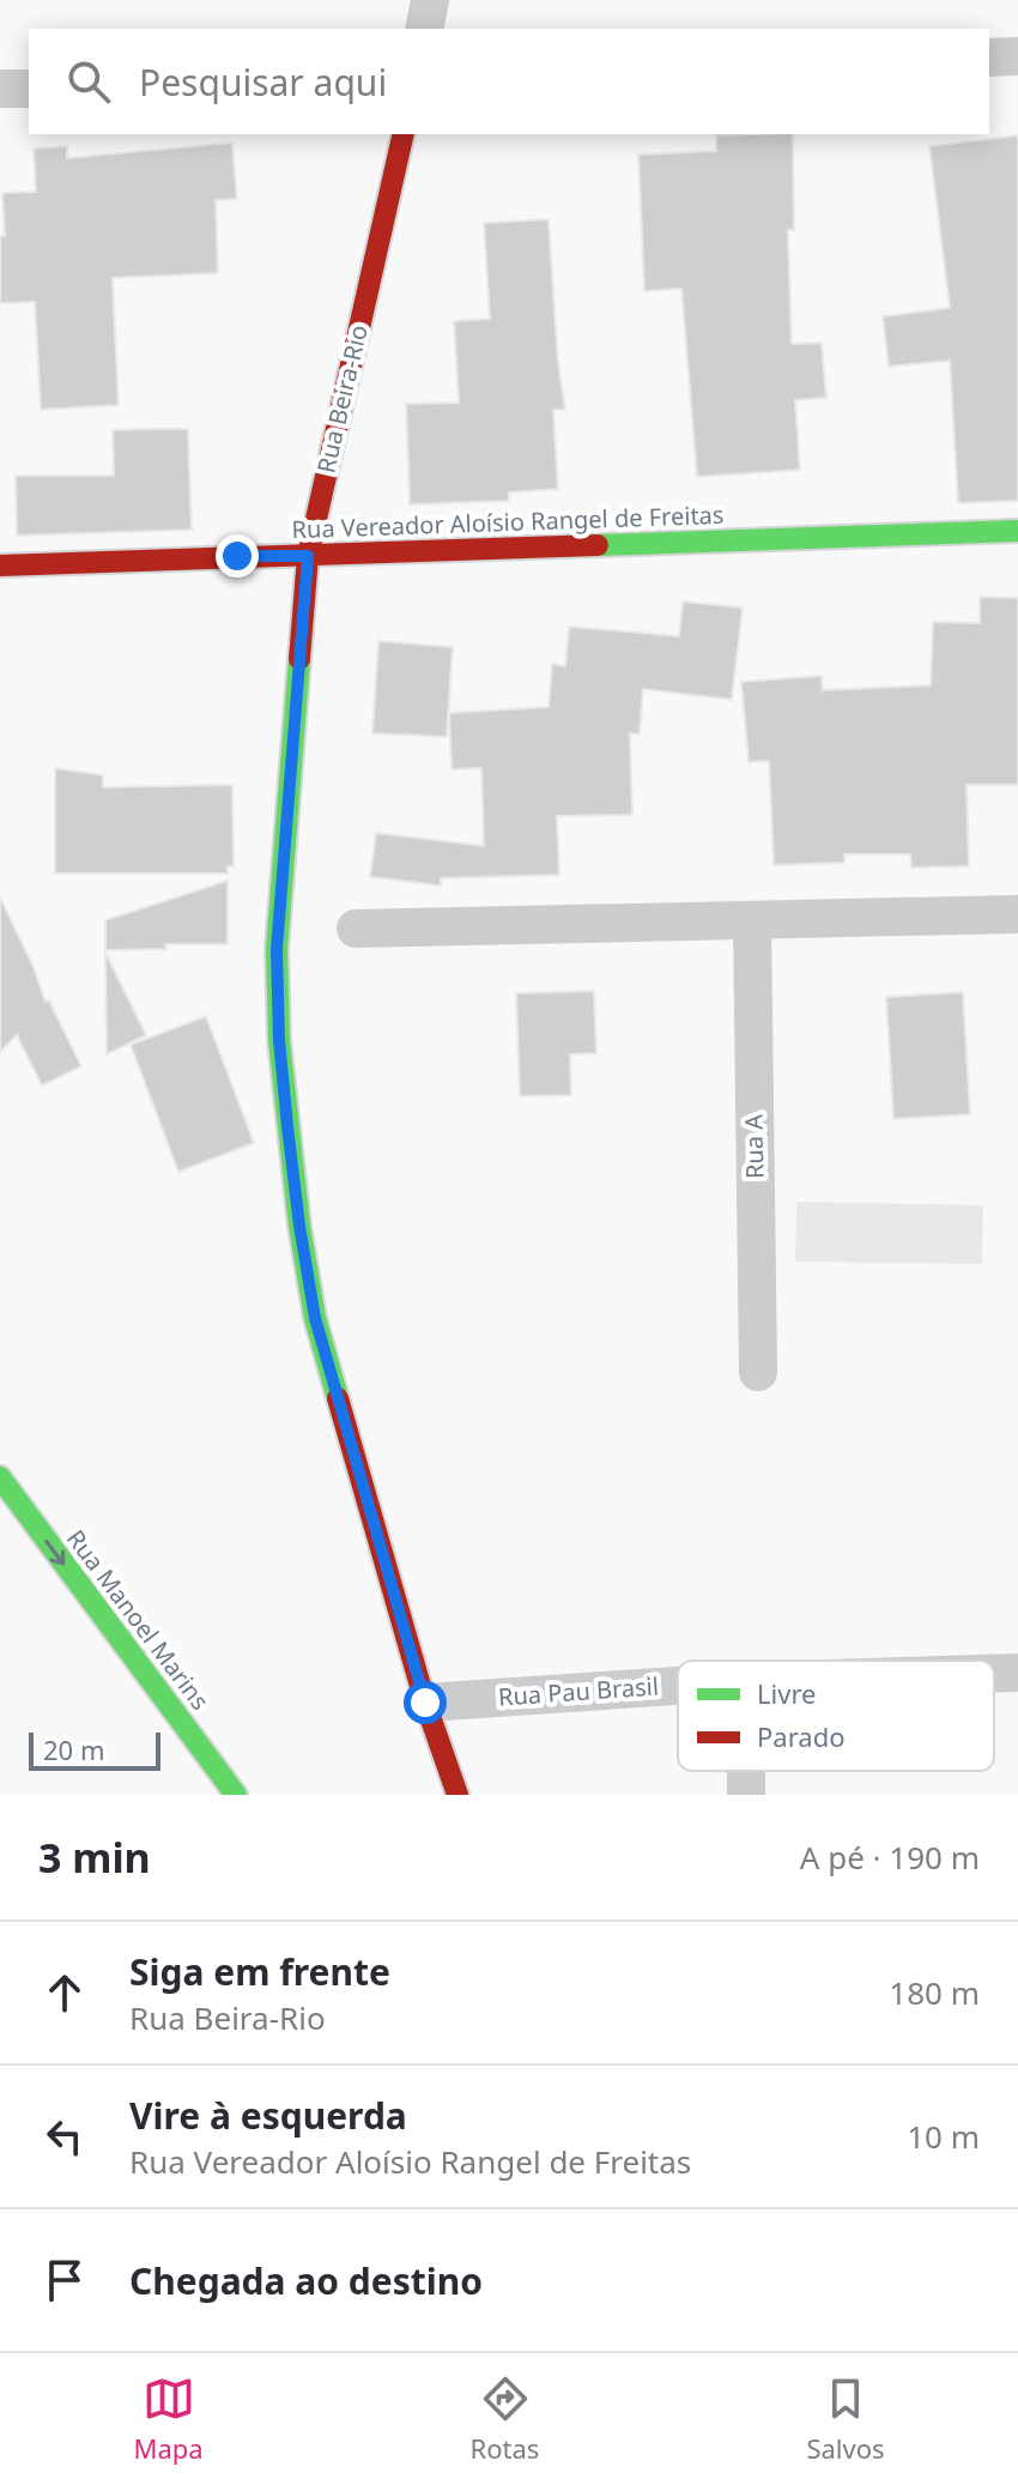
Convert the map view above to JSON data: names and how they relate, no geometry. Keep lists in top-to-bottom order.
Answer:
{
  "streets": {
    "main road": ["Rua Beira-Rio", "Rua Vereador Aloísio Rangel de Freitas", "Rua Manoel Marins"],
    "street": ["Rua A", "Rua Pau Brasil"]
  },
  "crossings": [
    ["Rua Beira-Rio", "Rua Vereador Aloísio Rangel de Freitas"],
    ["Rua Beira-Rio", "Rua Pau Brasil"]
  ],
  "one_way": ["Rua Manoel Marins"],
  "legend": ["Livre", "Parado"],
  "scale_bar": "20 m",
  "page": {
    "search": "Pesquisar aqui",
    "scale": "20 m",
    "heading": ["3 min", "A pé · 190 m"],
    "list": [
      ["Siga em frente", "Rua Beira-Rio", "180 m"],
      ["Vire à esquerda", "Rua Vereador Aloísio Rangel de Freitas", "10 m"],
      "Chegada ao destino"
    ],
    "nav": ["Mapa", "Rotas", "Salvos"]
  }
}
